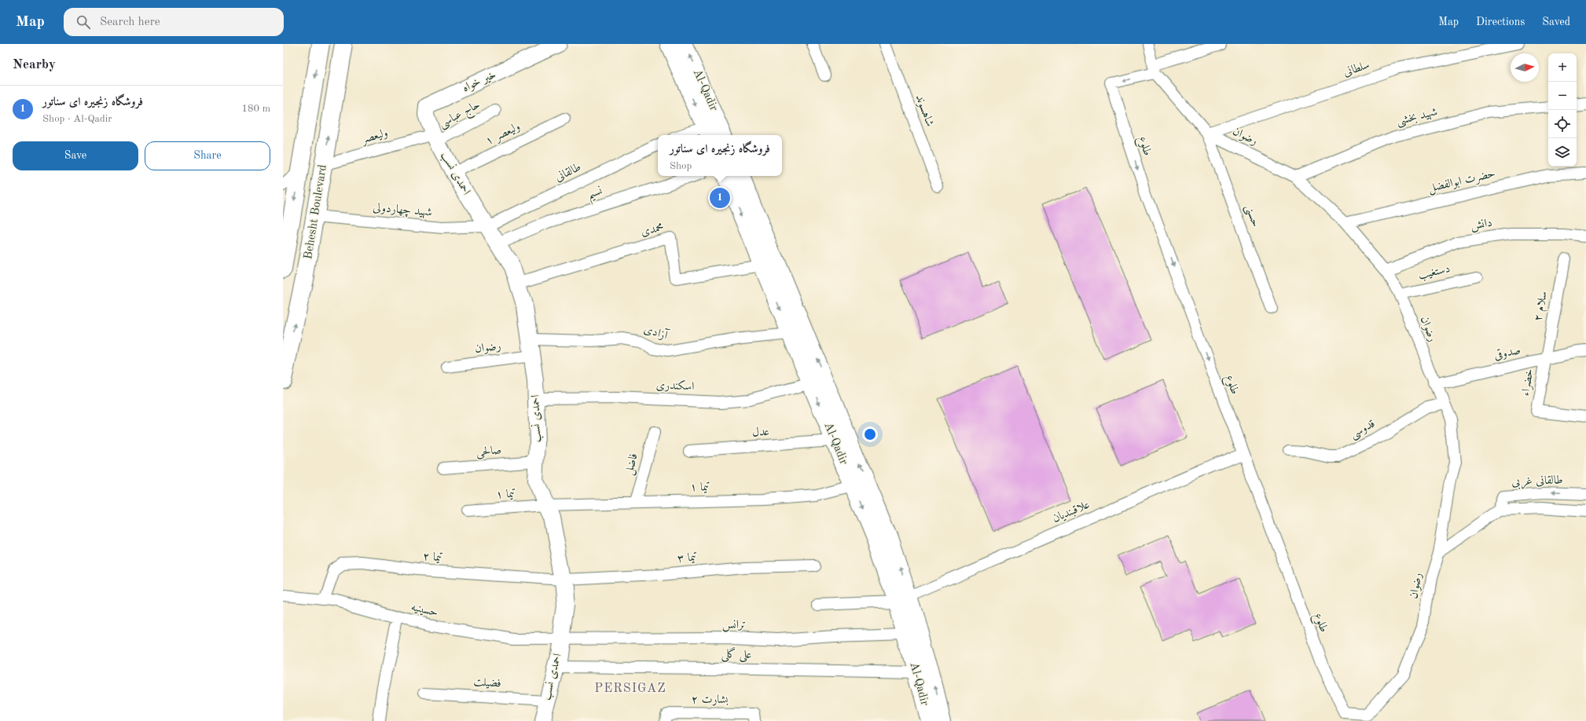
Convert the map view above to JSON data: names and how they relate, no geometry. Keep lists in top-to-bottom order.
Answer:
{
  "streets": {
    "highway": ["Behesht Boulevard"],
    "main road": ["خیر خواه", "Al-Qadir", "احمدی نسب"],
    "street": [
      "سلطانی",
      "شاهسوند",
      "حاج عباسی",
      "شهید بخشی",
      "ولیعصر ۱",
      "ولیعصر",
      "رضوان",
      "طلوع",
      "طالقانی",
      "حضرت ابوالفضل",
      "نسیم",
      "شهید چهاردولی",
      "حسنی",
      "دانش",
      "محمدی",
      "دستغیب",
      "سلام ۲",
      "آزادی",
      "صدوقی",
      "خضراء",
      "اسکندری",
      "قدوسی",
      "عدل",
      "صالحی",
      "فاضل",
      "طالقانی غربی",
      "تیما ۱",
      "۱ تیما",
      "علاقبندیان",
      "تیما ۲",
      "تیما ۳",
      "حسینیه",
      "ترانس",
      "علی گلی",
      "فضیلت",
      "بشارت ۲"
    ]
  },
  "crossings": [
    ["سلطانی", "رضوان"],
    ["سلطانی", "حسنی"],
    ["خیر خواه", "حاج عباسی"],
    ["خیر خواه", "ولیعصر"],
    ["خیر خواه", "احمدی نسب"],
    ["Al-Qadir", "محمدی"],
    ["Al-Qadir", "آزادی"],
    ["Al-Qadir", "اسکندری"],
    ["Al-Qadir", "عدل"],
    ["Al-Qadir", "تیما ۱"],
    ["Al-Qadir", "علاقبندیان"],
    ["Al-Qadir", "ترانس"],
    ["Al-Qadir", "علی گلی"],
    ["حاج عباسی", "ولیعصر"],
    ["حاج عباسی", "احمدی نسب"],
    ["شهید بخشی", "رضوان"],
    ["ولیعصر ۱", "احمدی نسب"],
    ["ولیعصر", "احمدی نسب"],
    ["ولیعصر", "Behesht Boulevard"],
    ["رضوان", "طلوع"],
    ["رضوان", "احمدی نسب"],
    ["رضوان", "حضرت ابوالفضل"],
    ["رضوان", "حسنی"],
    ["رضوان", "دانش"],
    ["رضوان", "دستغیب"],
    ["رضوان", "صدوقی"],
    ["رضوان", "قدوسی"],
    ["طلوع", "علاقبندیان"],
    ["طالقانی", "احمدی نسب"],
    ["طالقانی", "شهید چهاردولی"],
    ["احمدی نسب", "نسیم"],
    ["احمدی نسب", "شهید چهاردولی"],
    ["احمدی نسب", "محمدی"],
    ["احمدی نسب", "آزادی"],
    ["احمدی نسب", "اسکندری"],
    ["احمدی نسب", "صالحی"],
    ["احمدی نسب", "تیما ۱"],
    ["احمدی نسب", "۱ تیما"],
    ["احمدی نسب", "تیما ۲"],
    ["احمدی نسب", "تیما ۳"],
    ["احمدی نسب", "حسینیه"],
    ["احمدی نسب", "ترانس"],
    ["احمدی نسب", "علی گلی"],
    ["احمدی نسب", "فضیلت"],
    ["شهید چهاردولی", "Behesht Boulevard"],
    ["سلام ۲", "صدوقی"],
    ["سلام ۲", "خضراء"],
    ["صدوقی", "خضراء"],
    ["فاضل", "تیما ۱"],
    ["تیما ۱", "۱ تیما"],
    ["تیما ۲", "تیما ۳"],
    ["تیما ۲", "حسینیه"],
    ["حسینیه", "ترانس"]
  ],
  "one_way": ["طلوع"],
  "districts": ["PERSIGAZ"],
  "north": "right",
  "page": {
    "header": "Map",
    "search": "Search here",
    "nav": ["Map", "Directions", "Saved"],
    "heading": "Nearby",
    "map_buttons": ["+", "−"],
    "list": [
      {
        "mark": "1",
        "name": "فروشگاه زنجیره ای سناتور",
        "note": "Shop · Al-Qadir",
        "value": "180 m"
      }
    ],
    "buttons": ["Save", "Share"],
    "popup": ["فروشگاه زنجیره ای سناتور", "Shop"],
    "pins": "1"
  }
}
